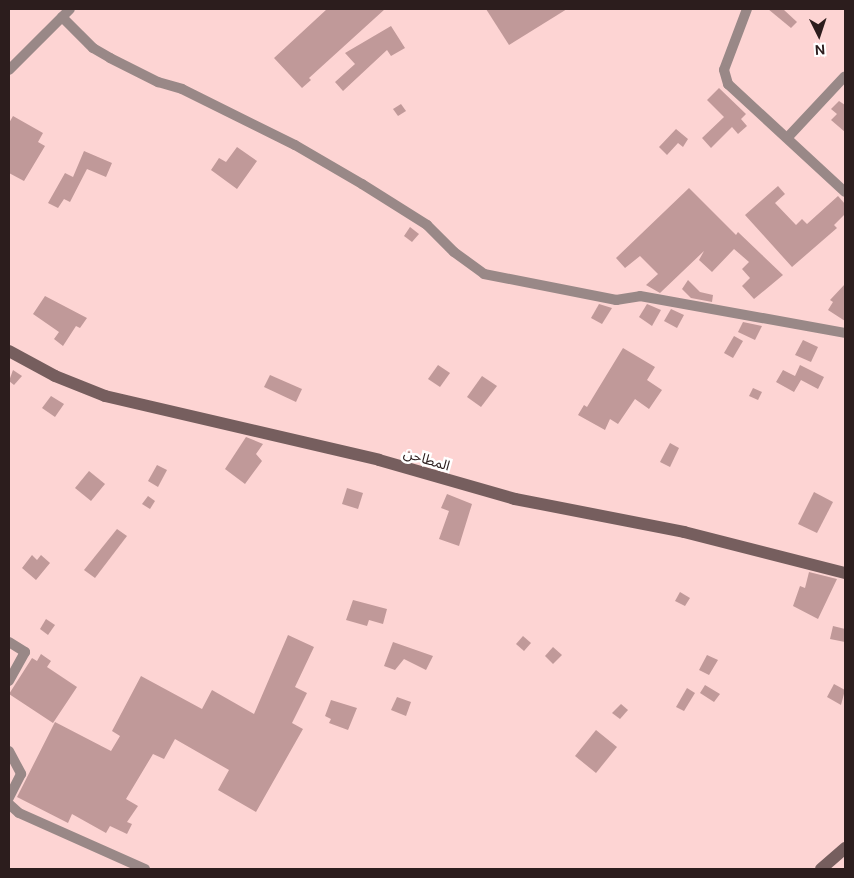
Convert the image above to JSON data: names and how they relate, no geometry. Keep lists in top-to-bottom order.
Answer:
{
  "streets": {
    "main road": ["المطاحن"]
  },
  "north": "bottom"
}
